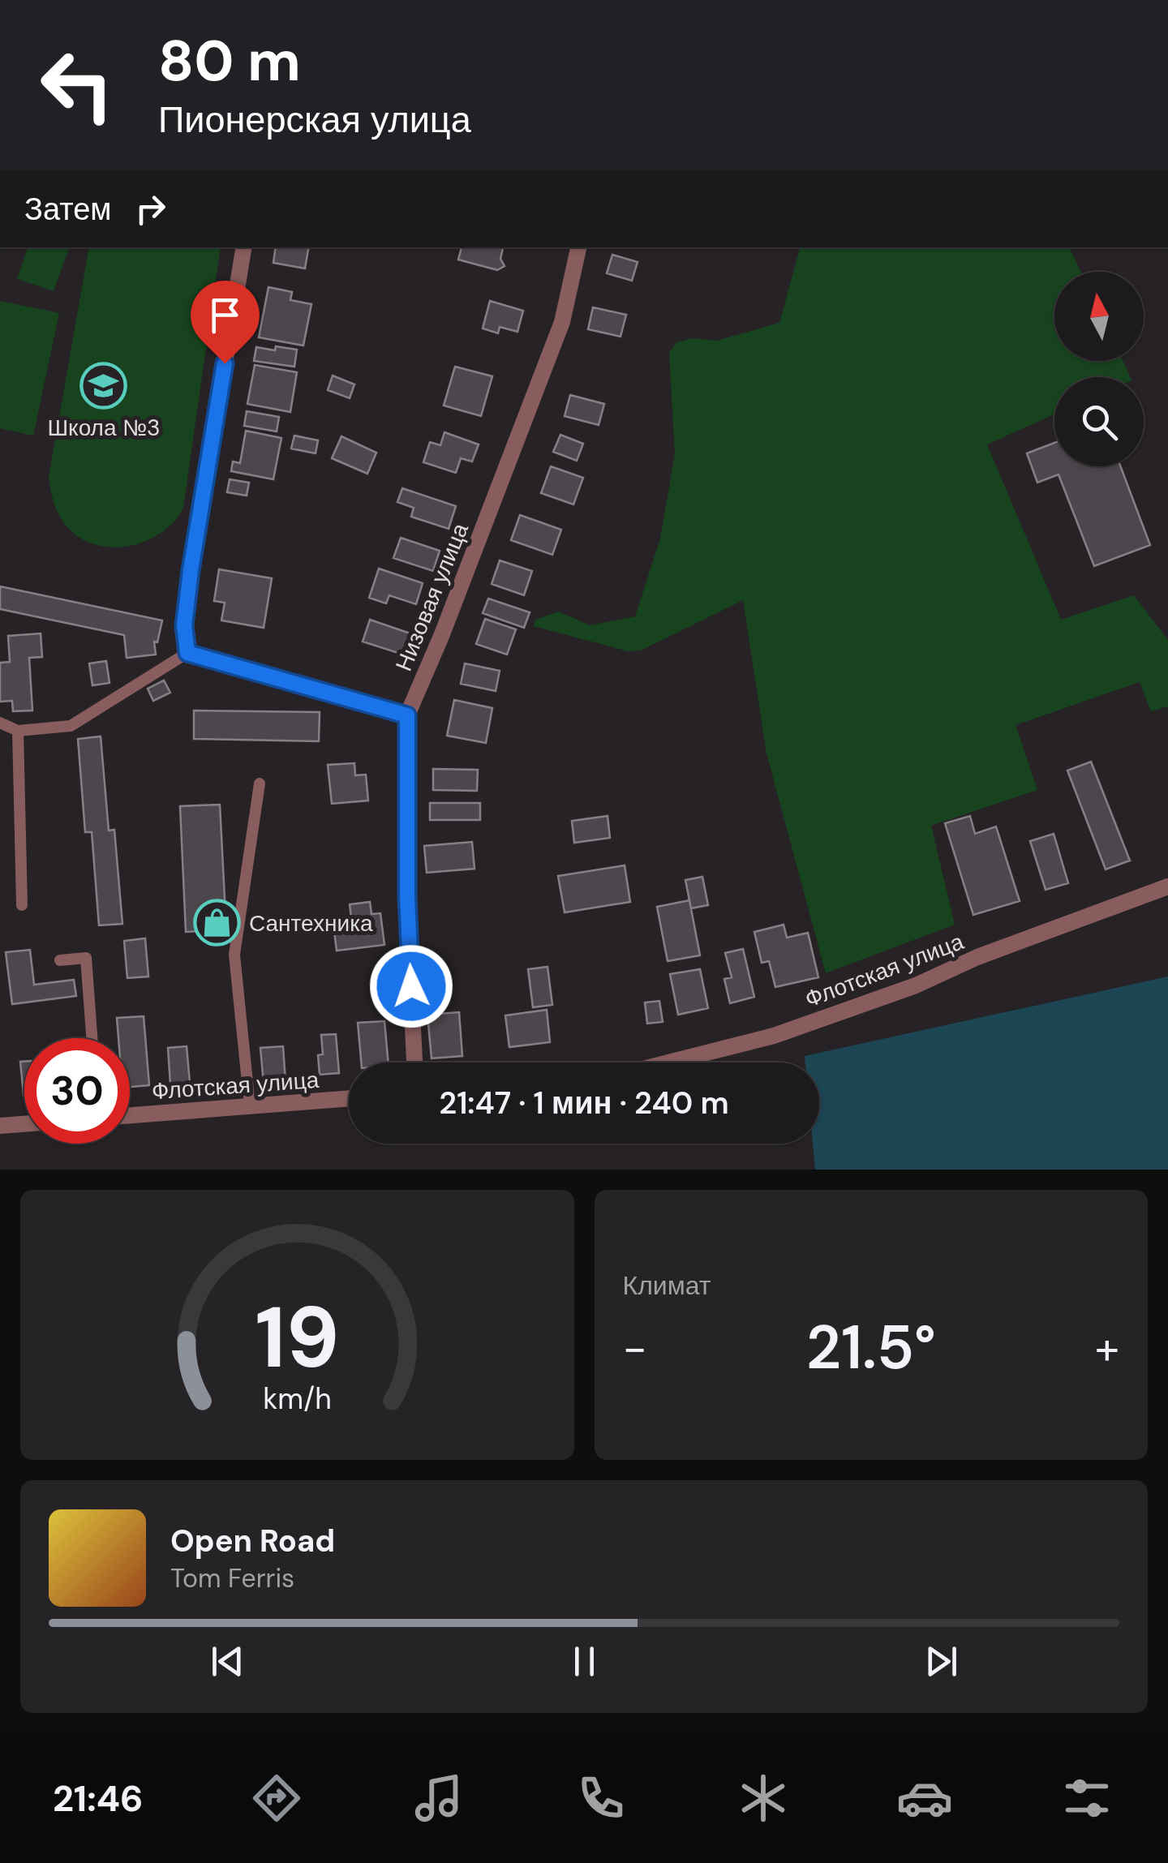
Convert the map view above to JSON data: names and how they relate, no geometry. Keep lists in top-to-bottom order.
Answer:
{
  "streets": {
    "street": ["Низовая улица", "Флотская улица"]
  },
  "places": {
    "school or university": ["Школа №3"],
    "shop": ["Сантехника"]
  },
  "north": "top",
  "page": {
    "turn": ["80 m", "Пионерская улица"],
    "then": "Затем",
    "limit": "30",
    "trip": "21:47 · 1 мин · 240 m",
    "tile": "Климат",
    "heat": ["−", "21.5°", "+"],
    "song": ["Open Road", "Tom Ferris"],
    "tabs": "21:46",
    "gauge": ["19", "km/h"]
  }
}
